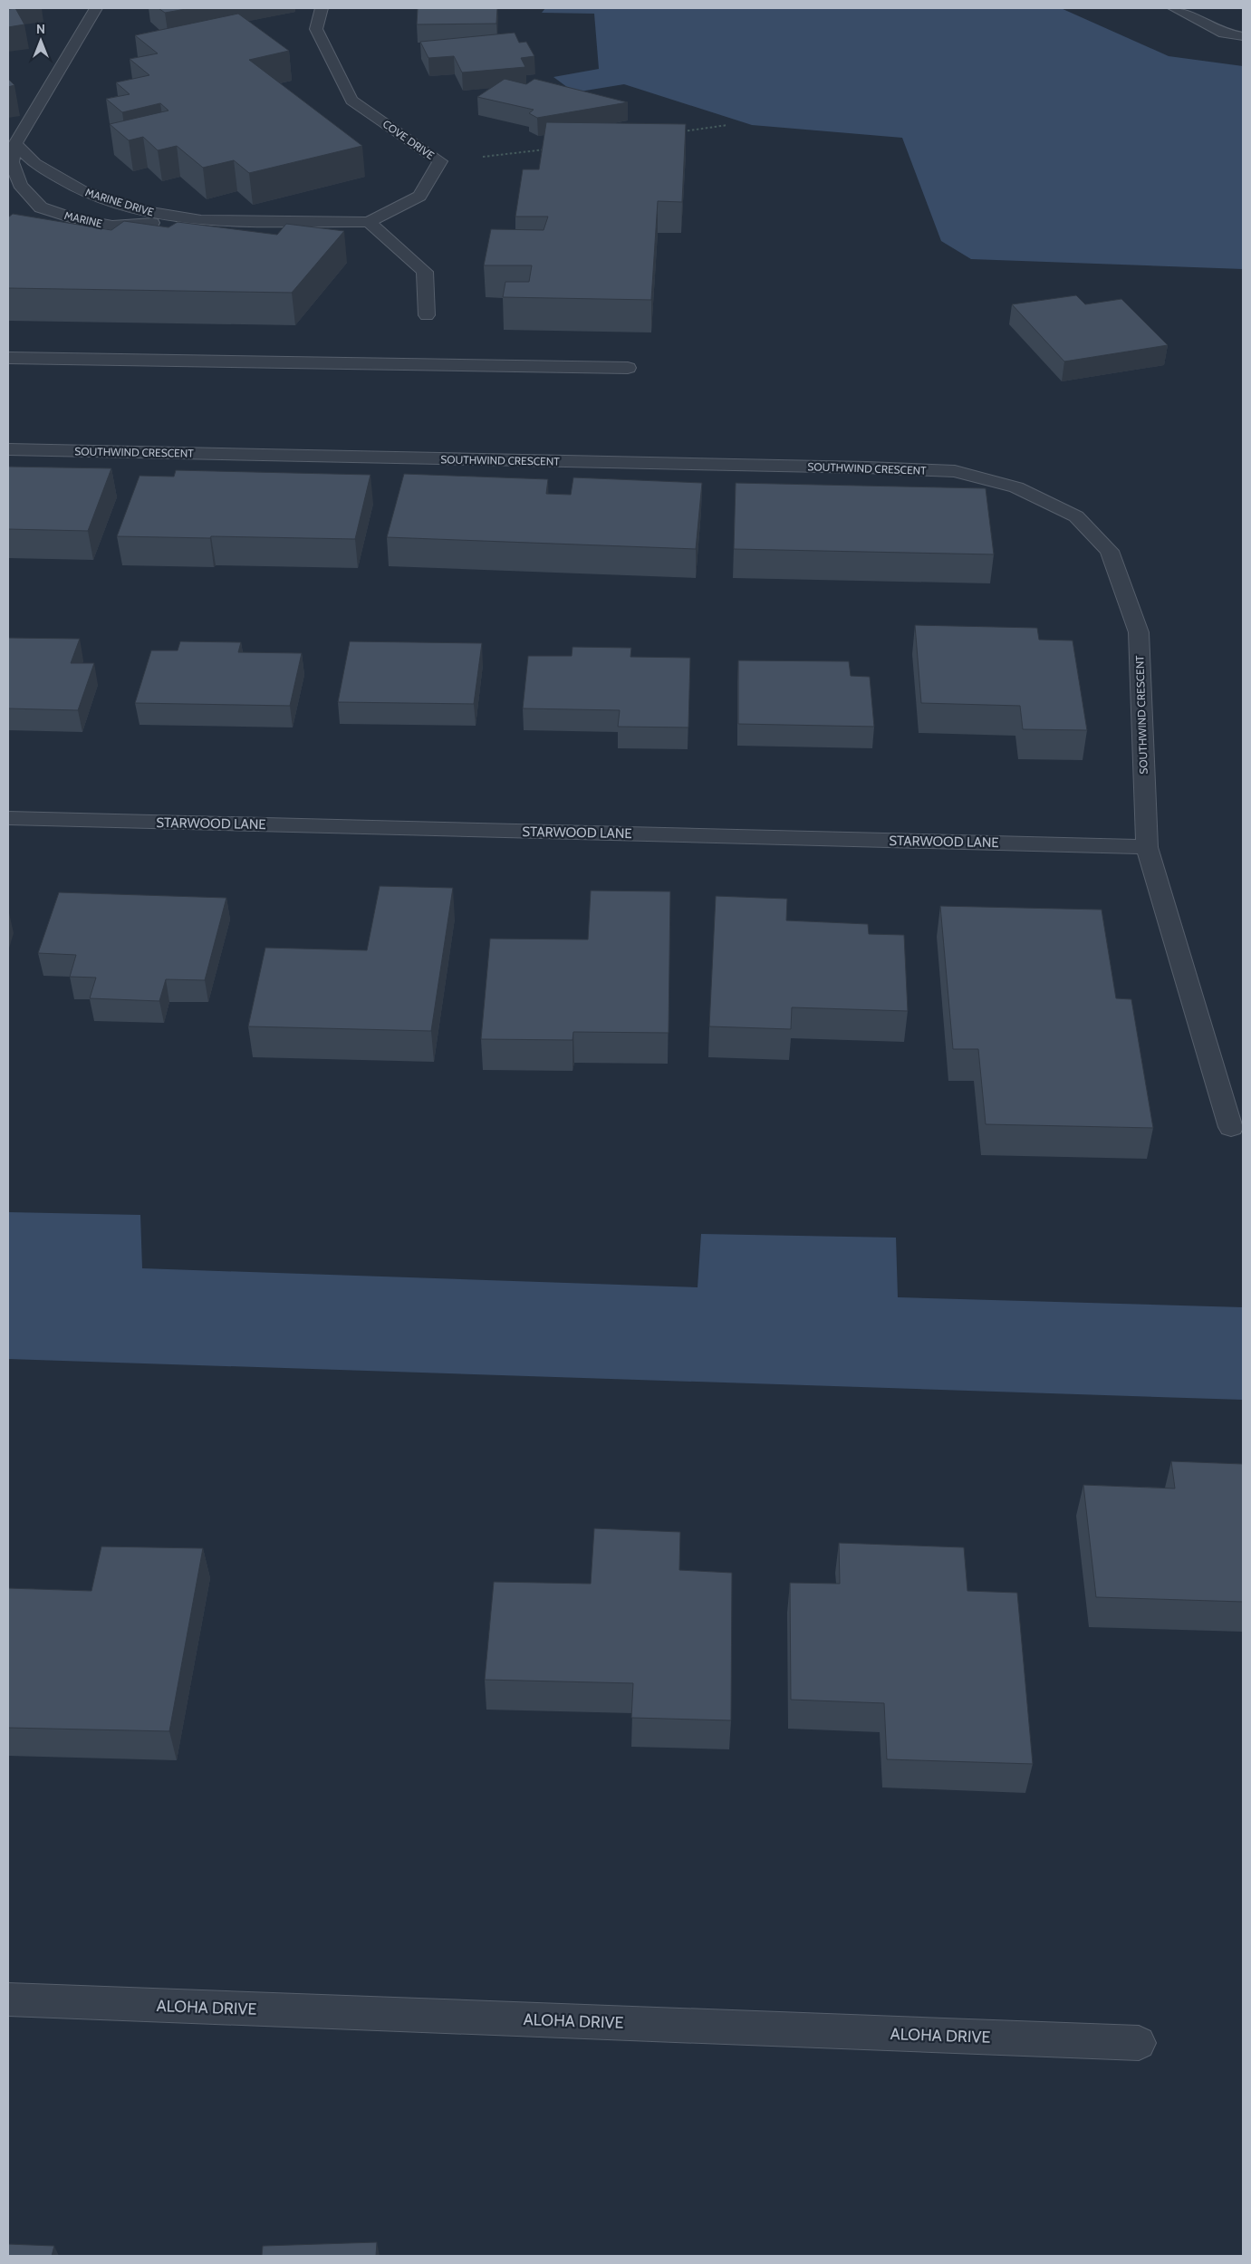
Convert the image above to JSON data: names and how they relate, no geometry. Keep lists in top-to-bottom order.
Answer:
{
  "streets": {
    "street": [
      "COVE DRIVE",
      "MARINE DRIVE",
      "MARINE",
      "SOUTHWIND CRESCENT",
      "STARWOOD LANE",
      "ALOHA DRIVE"
    ]
  },
  "crossings": [
    ["COVE DRIVE", "MARINE DRIVE"],
    ["MARINE DRIVE", "MARINE"],
    ["SOUTHWIND CRESCENT", "STARWOOD LANE"]
  ],
  "north": "top"
}
